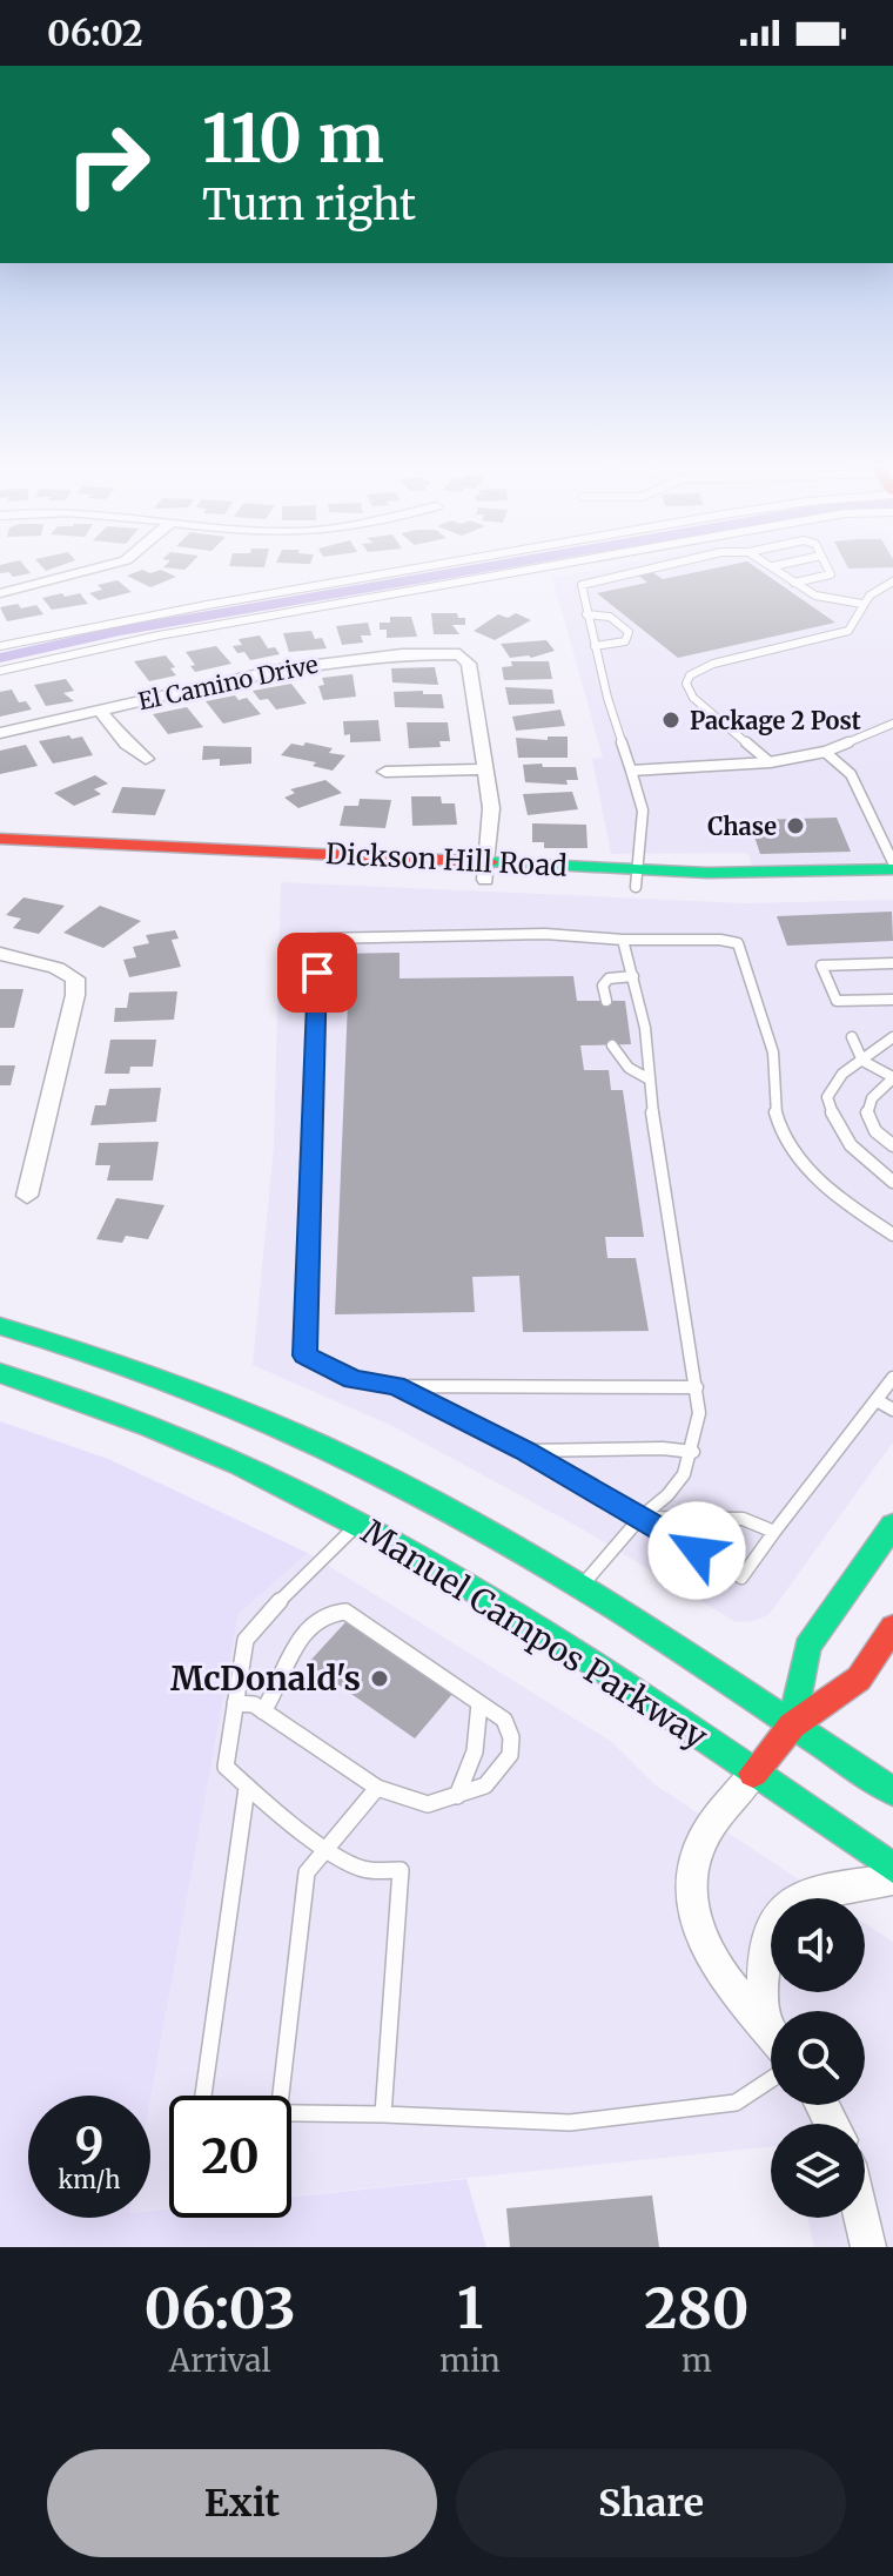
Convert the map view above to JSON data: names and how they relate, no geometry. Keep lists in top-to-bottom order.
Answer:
{
  "streets": {
    "main road": ["Dickson Hill Road", "Manuel Campos Parkway"],
    "street": ["El Camino Drive"]
  },
  "places": ["Package 2 Post", "Chase", "McDonald's"],
  "page": {
    "status": "06:02",
    "turn": ["110 m", "Turn right"],
    "speed": "9 km/h",
    "limit": "20",
    "eta": [
      "06:03",
      "Arrival",
      "1",
      "min",
      "280",
      "m"
    ],
    "buttons": ["Exit", "Share"]
  }
}
